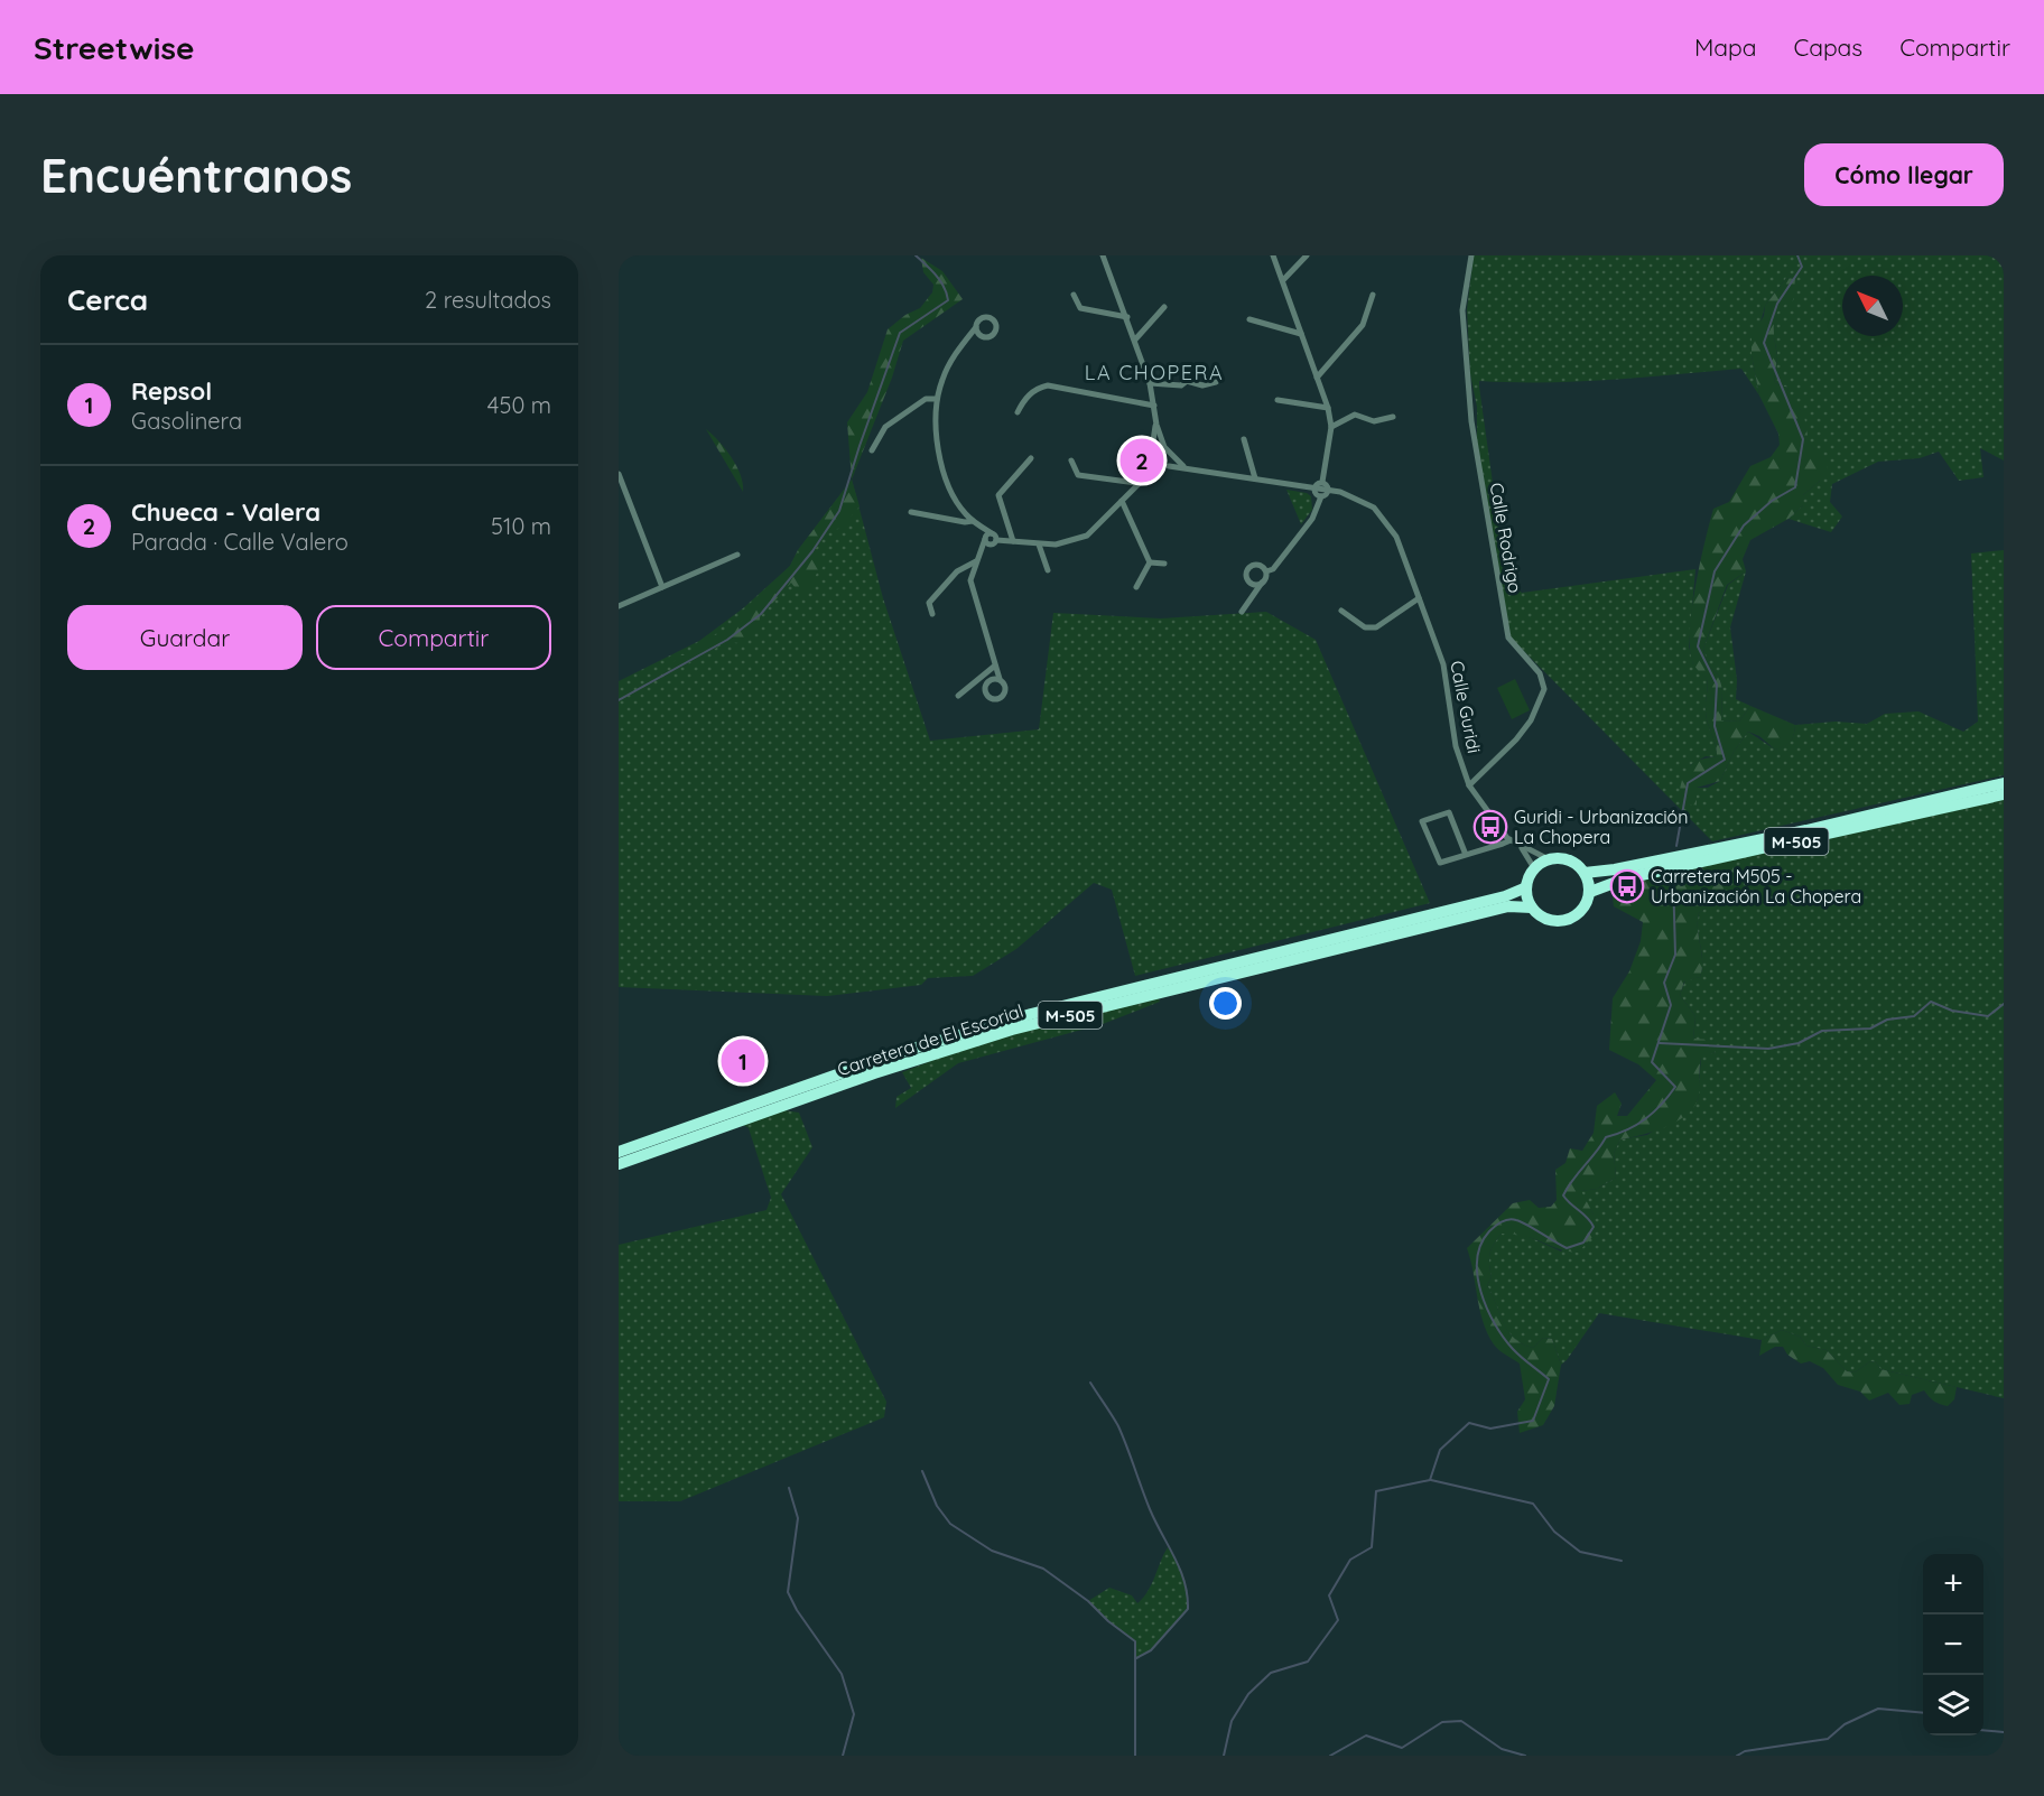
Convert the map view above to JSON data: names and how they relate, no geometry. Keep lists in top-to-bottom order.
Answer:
{
  "streets": {
    "highway": ["M-505", "Carretera de El Escorial"],
    "street": ["Calle Rodrigo", "Calle Guridi"]
  },
  "crossings": [
    ["Calle Rodrigo", "Calle Guridi"],
    ["Calle Guridi", "M-505"],
    ["Calle Guridi", "Carretera de El Escorial"],
    ["M-505", "Carretera de El Escorial"]
  ],
  "districts": ["LA CHOPERA"],
  "places": {
    "bus stop": ["Guridi - Urbanización La Chopera", "Carretera M505 - Urbanización La Chopera"]
  },
  "north": "top left",
  "page": {
    "header": "Streetwise",
    "nav": ["Mapa", "Capas", "Compartir"],
    "buttons": [
      "Cómo llegar",
      ["Guardar", "Compartir"]
    ],
    "title": "Encuéntranos",
    "heading": ["Cerca", "2 resultados"],
    "list": [
      {
        "mark": "1",
        "name": "Repsol",
        "note": "Gasolinera",
        "value": "450 m"
      },
      {
        "mark": "2",
        "name": "Chueca - Valera",
        "note": "Parada · Calle Valero",
        "value": "510 m"
      }
    ],
    "pins": ["2", "1"],
    "map_buttons": ["+", "−"]
  }
}
